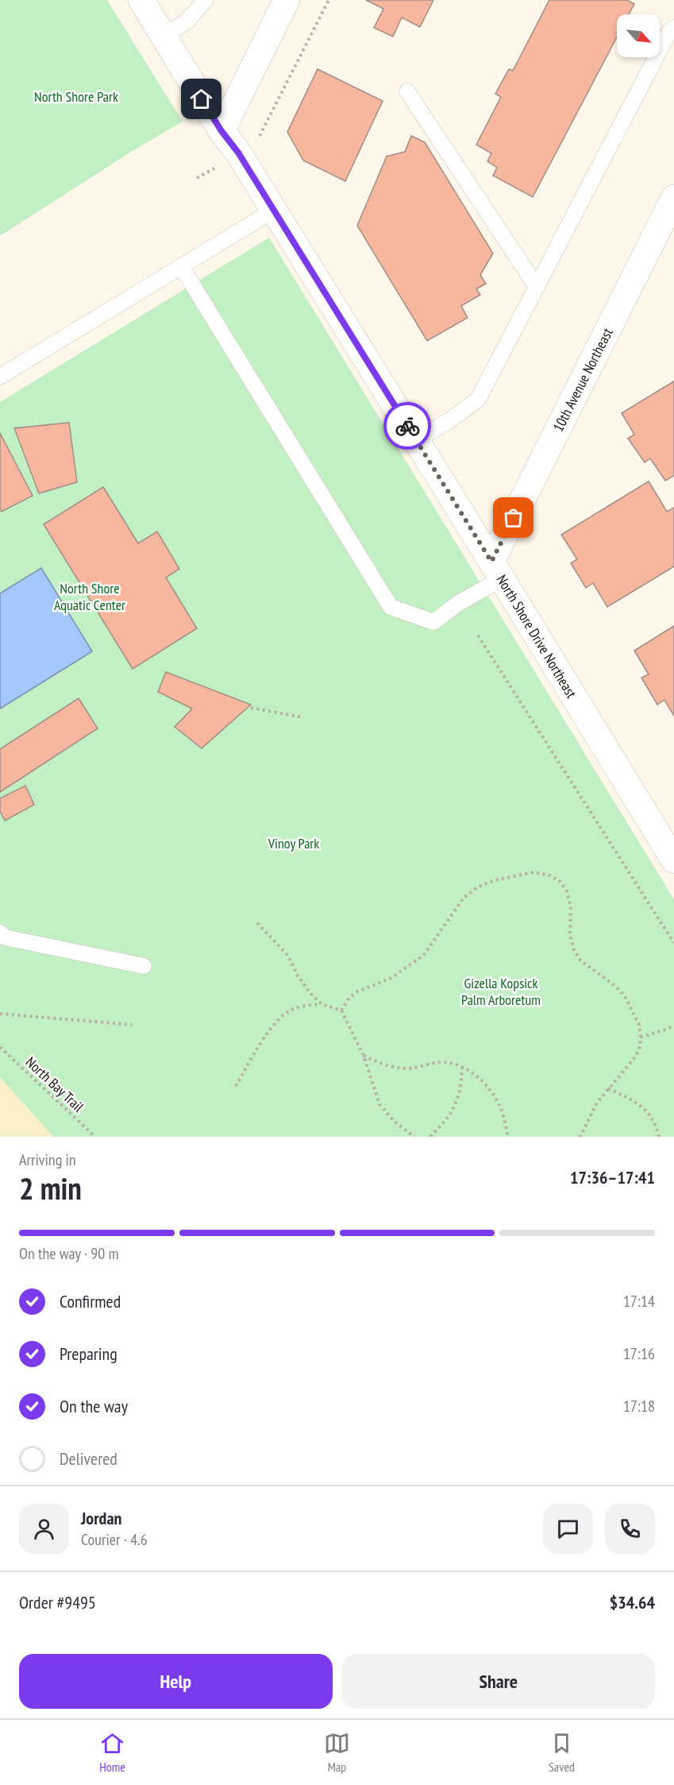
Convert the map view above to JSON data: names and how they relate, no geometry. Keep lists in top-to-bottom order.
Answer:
{
  "streets": {
    "street": ["10th Avenue Northeast", "North Shore Drive Northeast"],
    "path": ["North Bay Trail"]
  },
  "crossings": [
    ["10th Avenue Northeast", "North Shore Drive Northeast"]
  ],
  "parks": [
    "North Shore Park",
    "North Shore Aquatic Center",
    "Vinoy Park",
    "Gizella Kopsick Palm Arboretum"
  ],
  "north": "bottom right",
  "page": {
    "heading": ["2 min", "Arriving in", "17:36–17:41"],
    "panel": [
      "Jordan",
      "Courier · 4.6",
      "Order #9495",
      "$34.64"
    ],
    "bar": "On the way · 90 m",
    "list": [
      ["Confirmed", "17:14"],
      ["Preparing", "17:16"],
      ["On the way", "17:18"],
      "Delivered"
    ],
    "buttons": ["Help", "Share"],
    "tabs": ["Home", "Map", "Saved"]
  }
}
